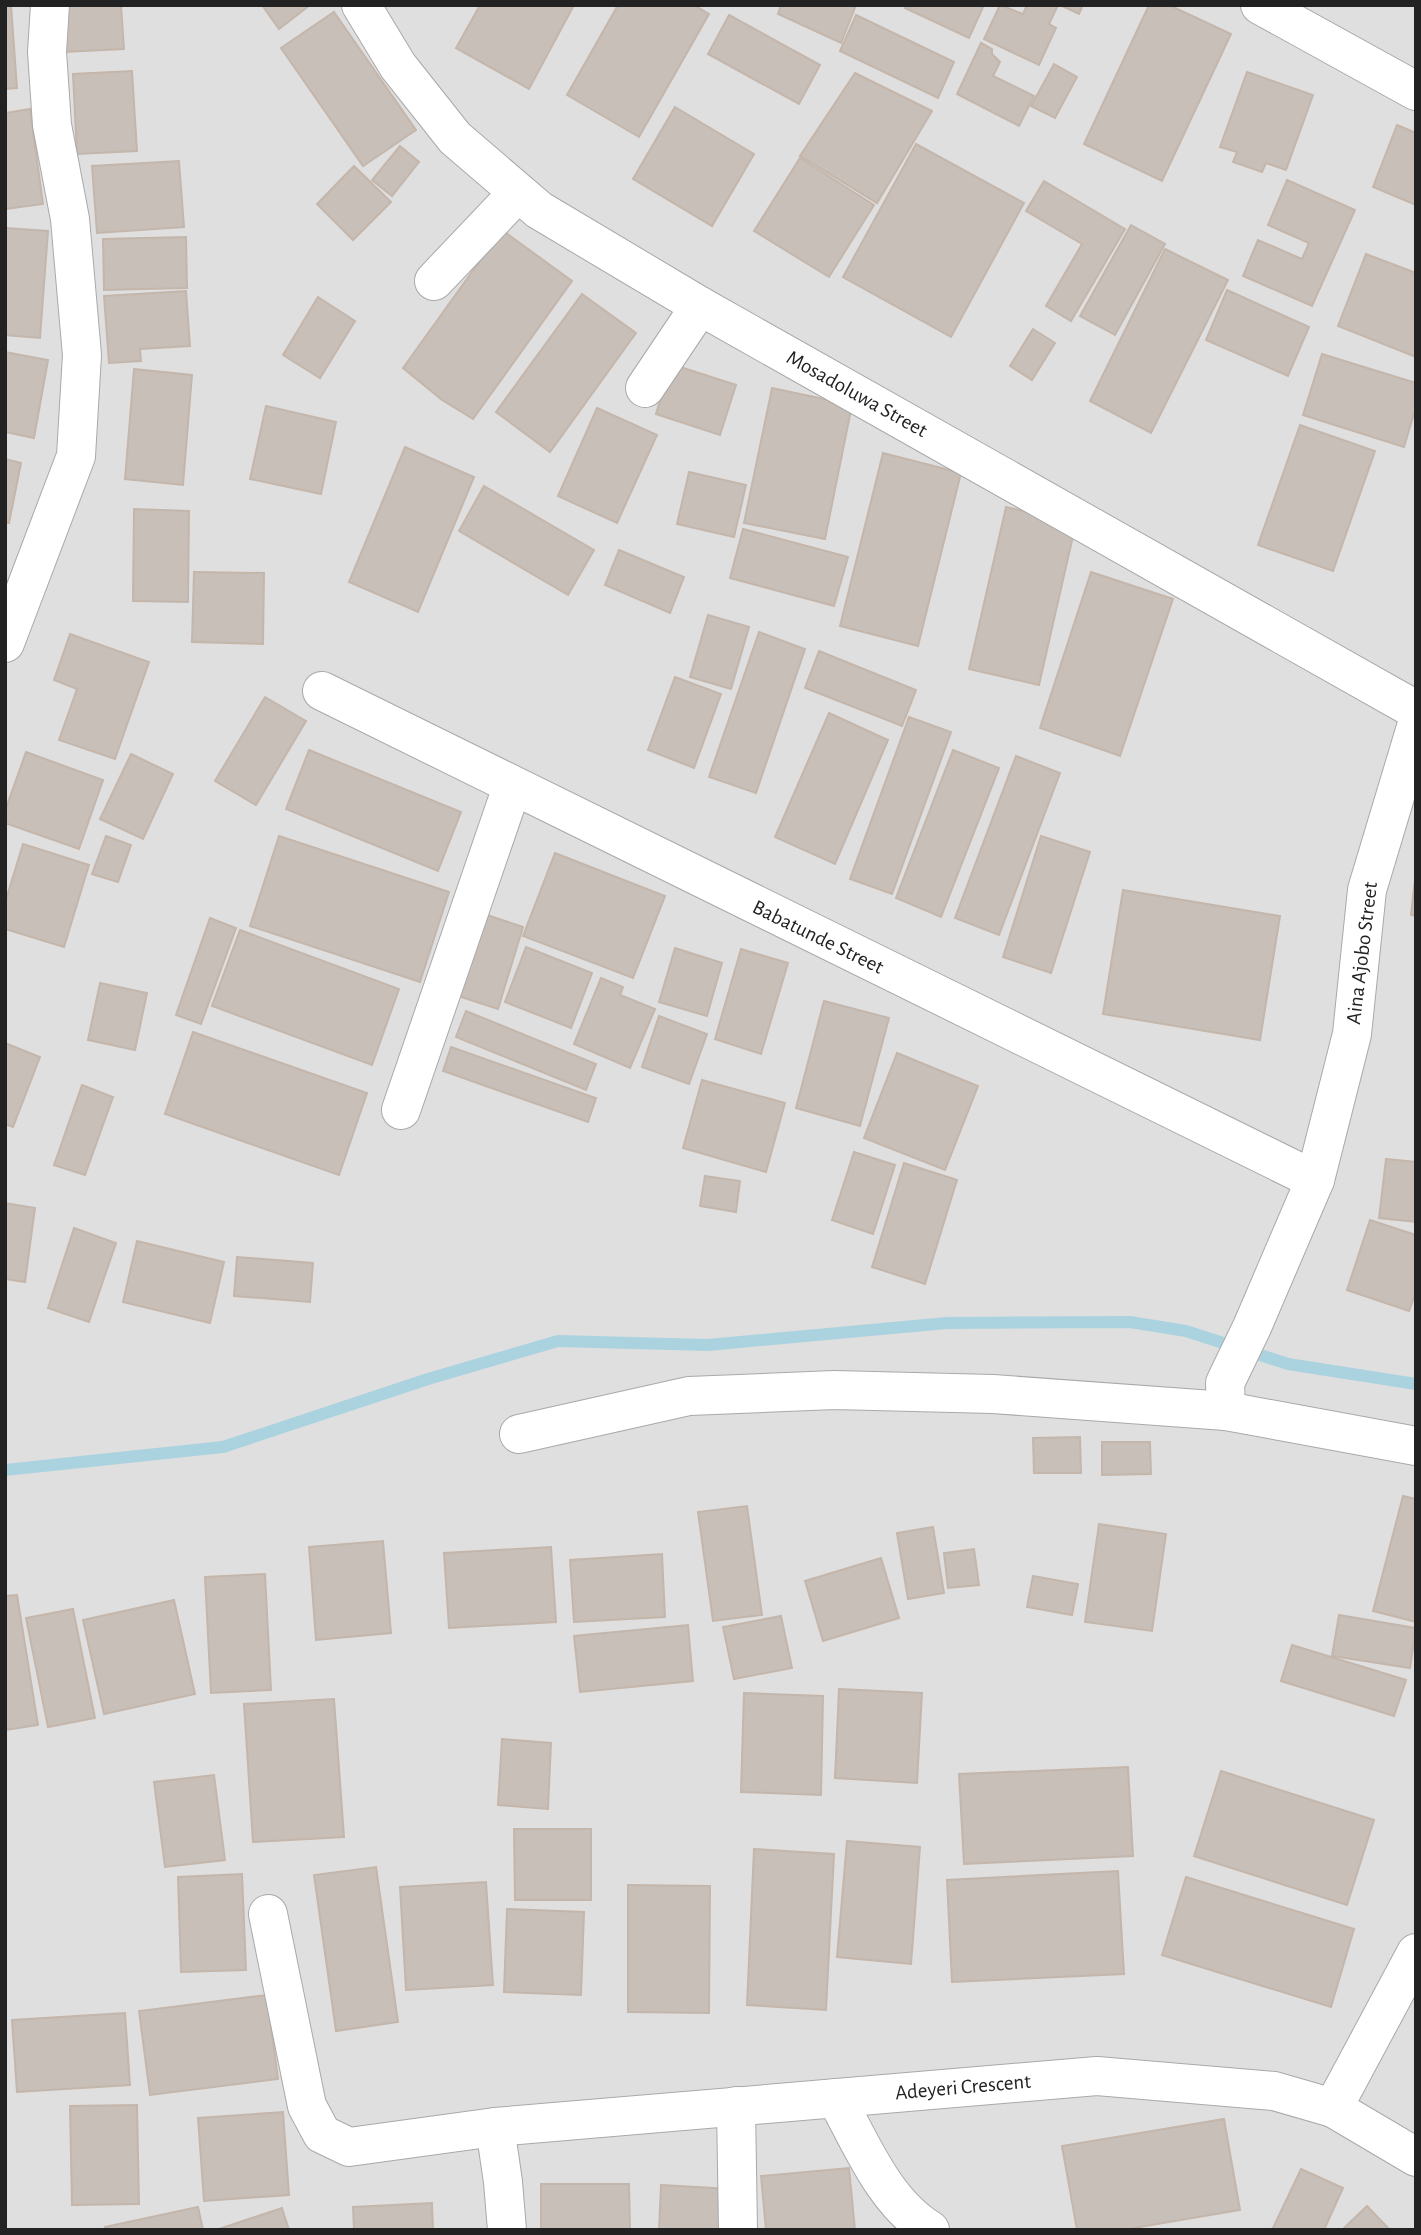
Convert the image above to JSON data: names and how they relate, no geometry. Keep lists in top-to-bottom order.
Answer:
{
  "streets": {
    "street": [
      "Mosadoluwa Street",
      "Babatunde Street",
      "Aina Ajobo Street",
      "Adeyeri Crescent"
    ]
  },
  "crossings": [
    ["Babatunde Street", "Aina Ajobo Street"]
  ]
}
